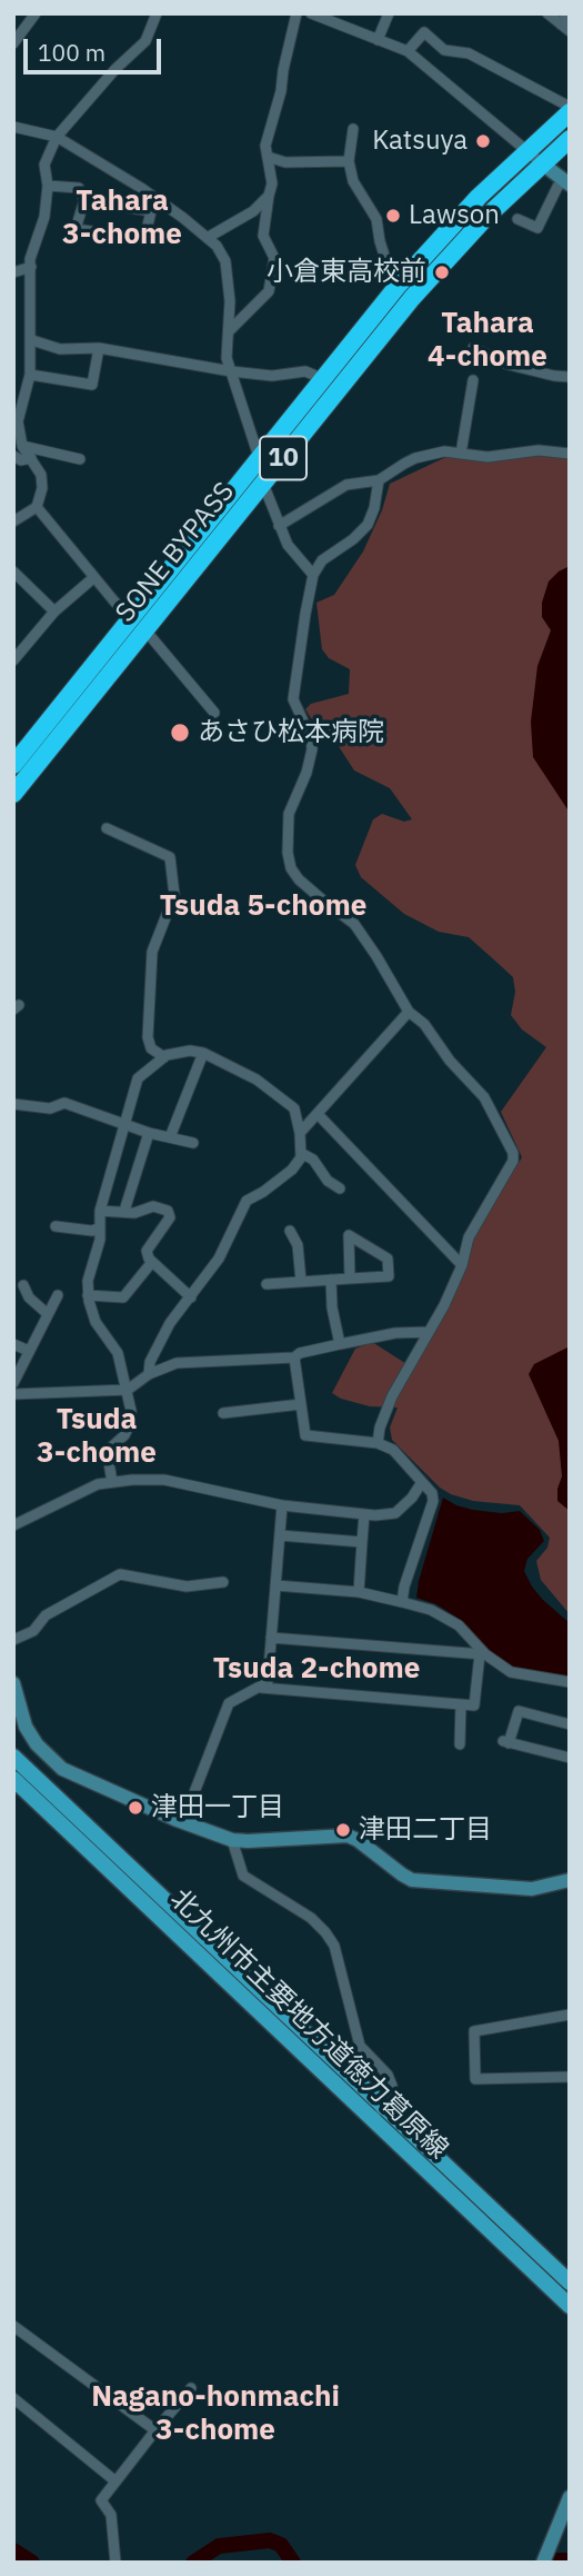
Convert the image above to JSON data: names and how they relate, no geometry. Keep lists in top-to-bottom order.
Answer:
{
  "streets": {
    "highway": ["10", "SONE BYPASS"],
    "main road": ["北九州市主要地方道徳力葛原線"]
  },
  "districts": [
    "Tahara 3-chome",
    "Tahara 4-chome",
    "Tsuda 5-chome",
    "Tsuda 3-chome",
    "Tsuda 2-chome",
    "Nagano-honmachi 3-chome"
  ],
  "places": [
    "Katsuya",
    "Lawson",
    "小倉東高校前",
    "あさひ松本病院",
    "津田一丁目",
    "津田二丁目"
  ],
  "scale_bar": "100 m"
}
